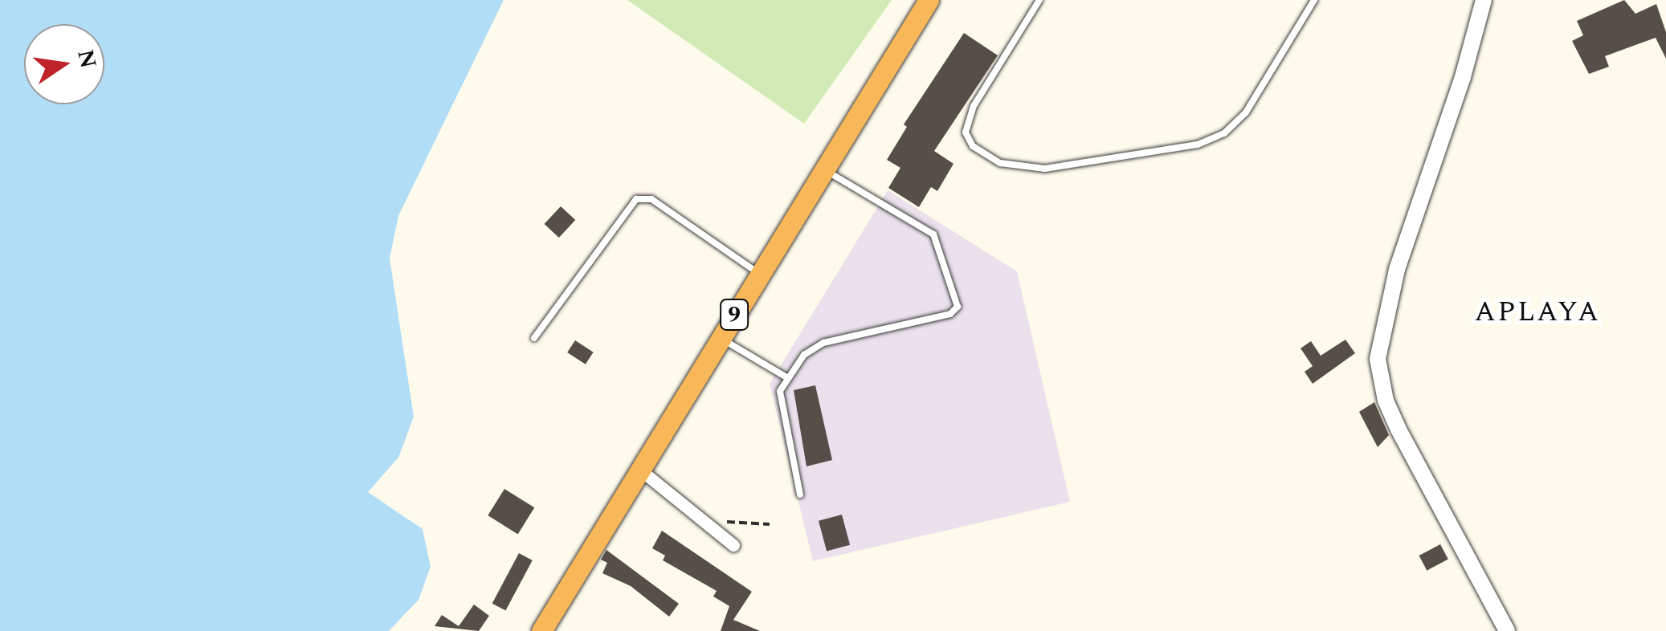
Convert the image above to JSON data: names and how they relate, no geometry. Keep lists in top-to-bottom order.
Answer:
{
  "streets": {
    "highway": ["9"]
  },
  "districts": ["APLAYA"],
  "north": "right"
}
